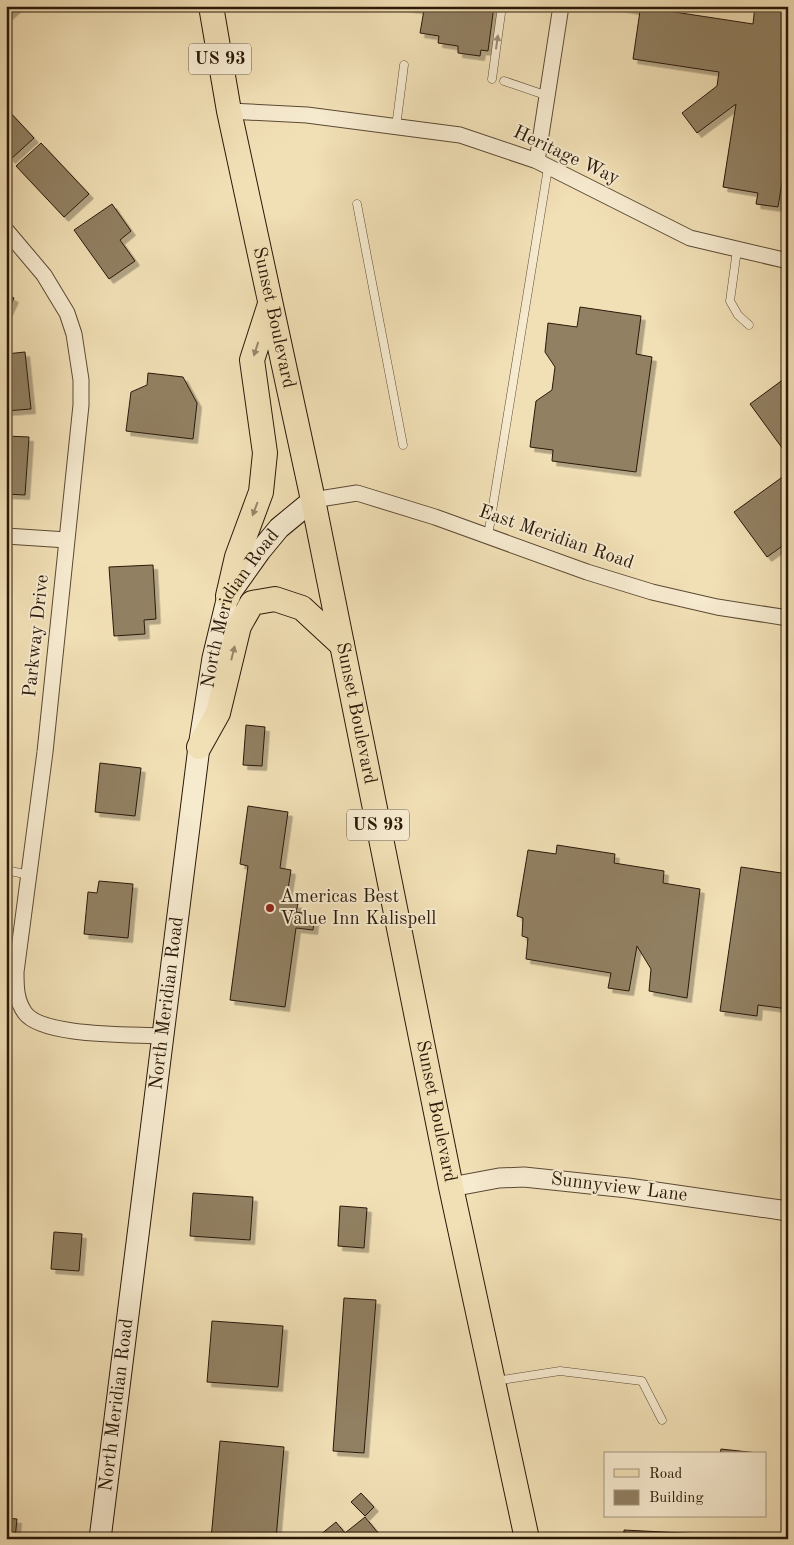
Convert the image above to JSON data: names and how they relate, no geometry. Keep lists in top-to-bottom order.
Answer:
{
  "streets": {
    "main road": ["US 93", "Sunset Boulevard", "North Meridian Road"],
    "street": [
      "Heritage Way",
      "East Meridian Road",
      "Parkway Drive",
      "Sunnyview Lane"
    ]
  },
  "crossings": [
    ["Heritage Way", "Sunset Boulevard"],
    ["Sunset Boulevard", "East Meridian Road"],
    ["Sunset Boulevard", "North Meridian Road"],
    ["Sunset Boulevard", "Sunnyview Lane"],
    ["East Meridian Road", "North Meridian Road"],
    ["North Meridian Road", "Parkway Drive"]
  ],
  "places": ["Americas Best Value Inn Kalispell"],
  "legend": ["Road", "Building"]
}
